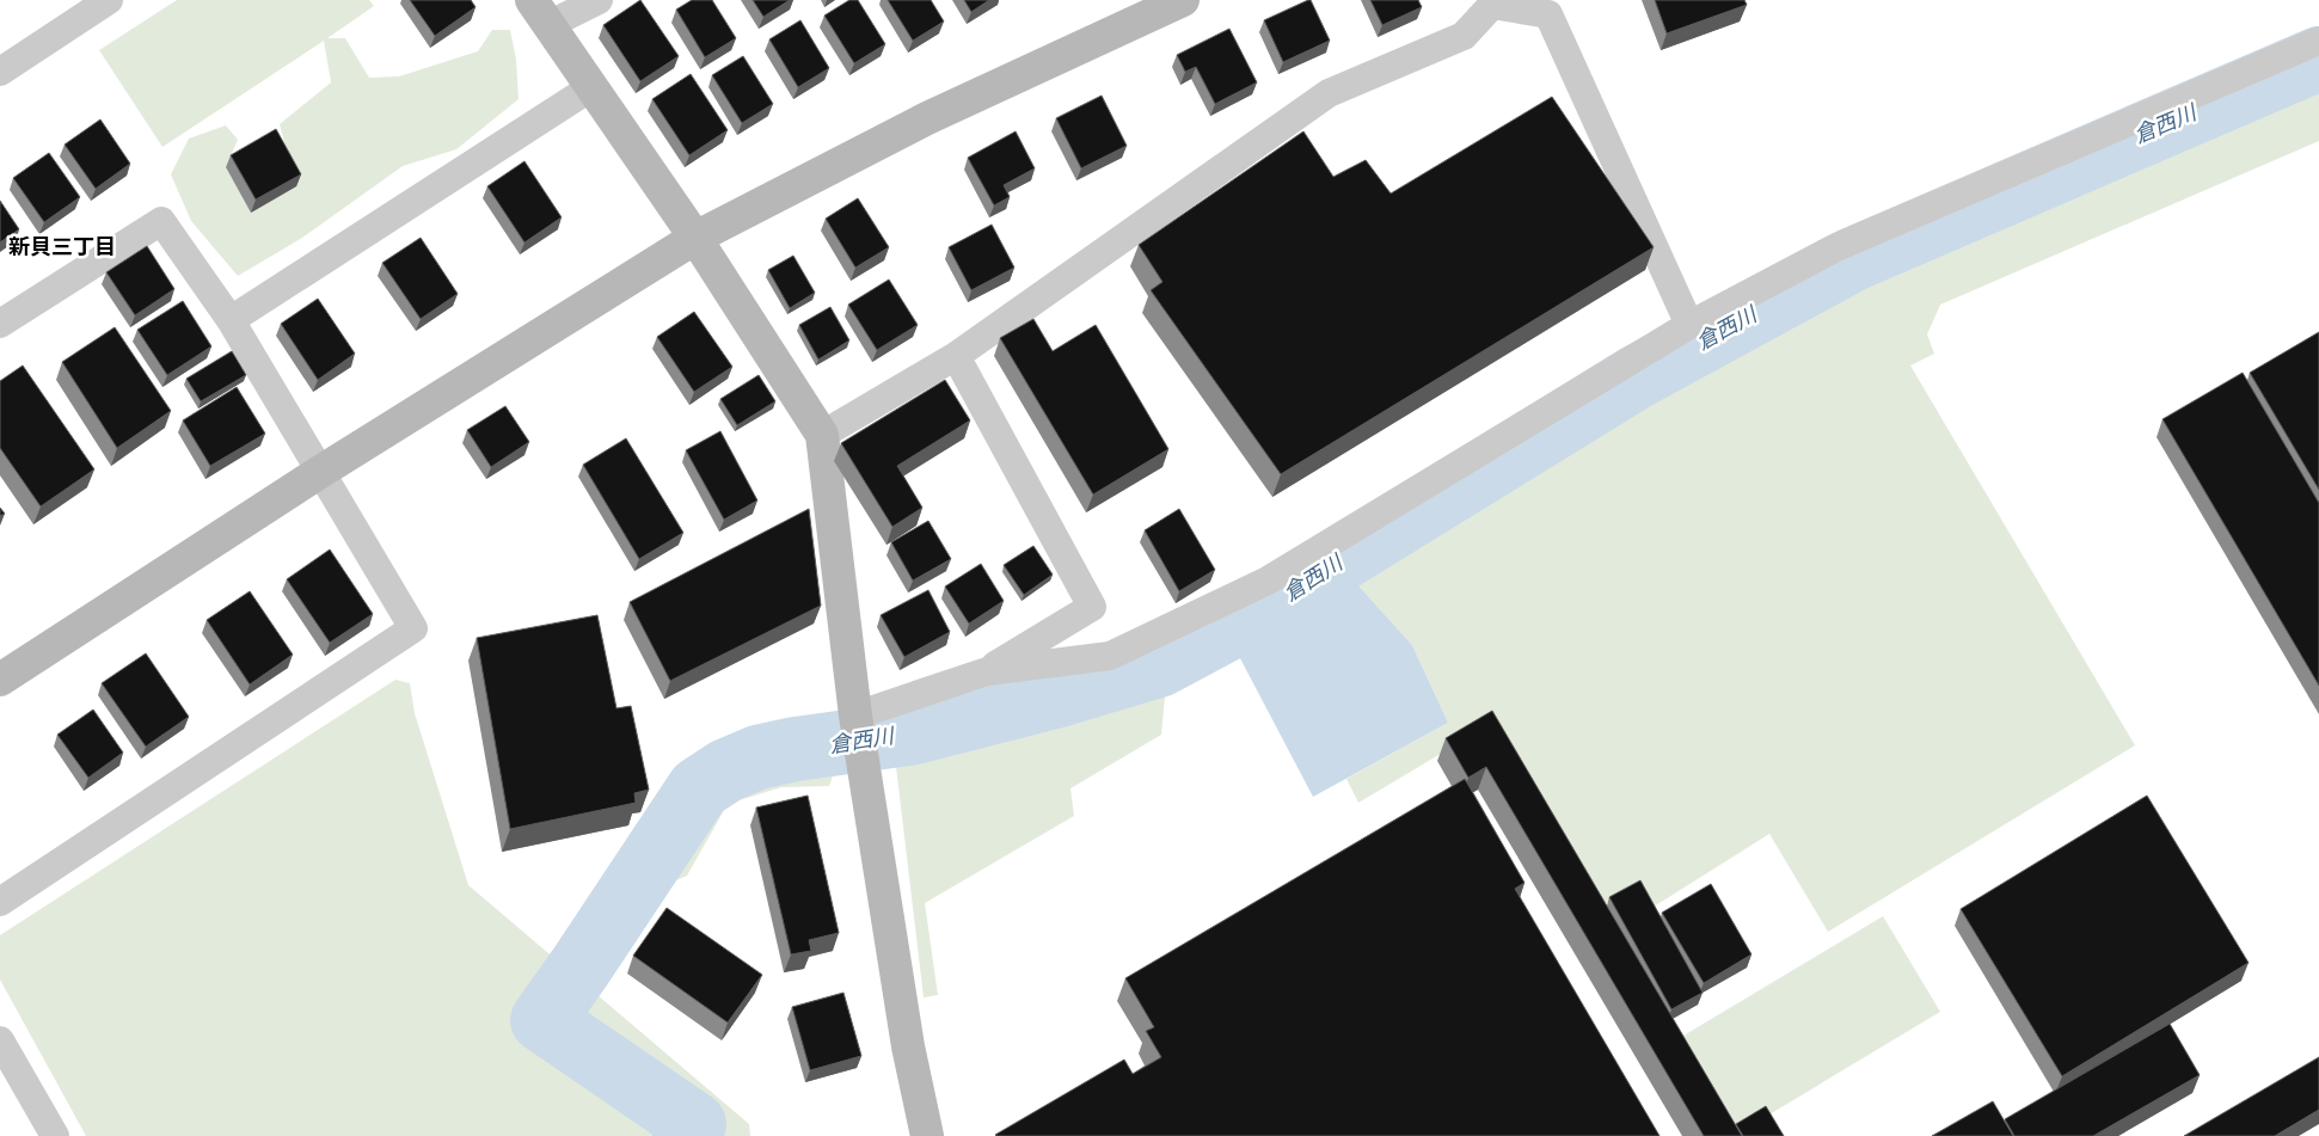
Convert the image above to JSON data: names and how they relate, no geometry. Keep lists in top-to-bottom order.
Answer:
{
  "districts": ["新貝三丁目"],
  "water": ["倉西川"]
}
